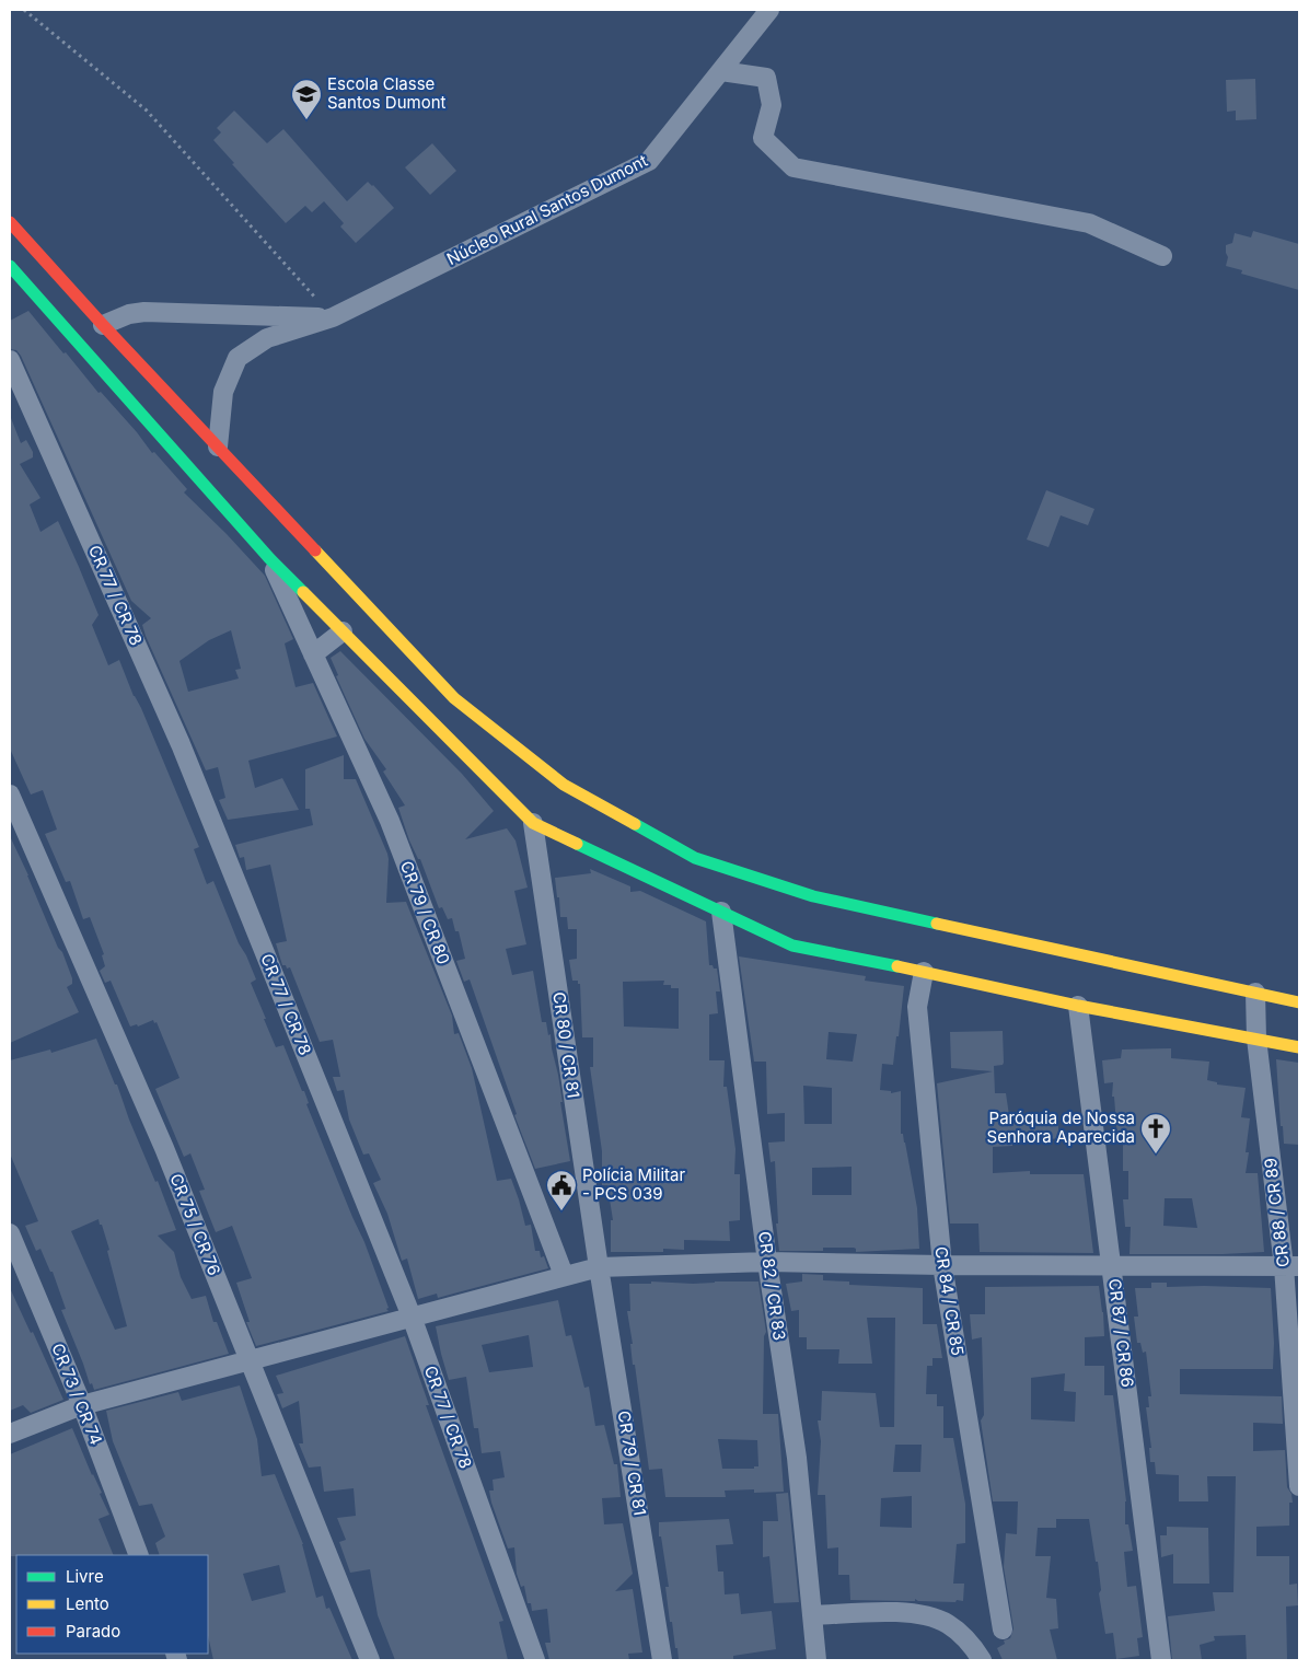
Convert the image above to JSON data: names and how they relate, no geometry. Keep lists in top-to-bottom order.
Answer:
{
  "streets": {
    "street": [
      "Núcleo Rural Santos Dumont",
      "CR 77 / CR 78",
      "CR 79 / CR 80",
      "CR 80 / CR 81",
      "CR 88 / CR 89",
      "CR 75 / CR 76",
      "CR 82 / CR 83",
      "CR 84 / CR 85",
      "CR 87 / CR 86",
      "CR 73 / CR 74",
      "CR 79 / CR 81"
    ]
  },
  "crossings": [
    ["CR 80 / CR 81", "CR 79 / CR 81"]
  ],
  "places": {
    "school or university": ["Escola Classe Santos Dumont"],
    "church": ["Paróquia de Nossa Senhora Aparecida"],
    "public building": ["Polícia Militar - PCS 039"]
  },
  "legend": ["Livre", "Lento", "Parado"]
}
